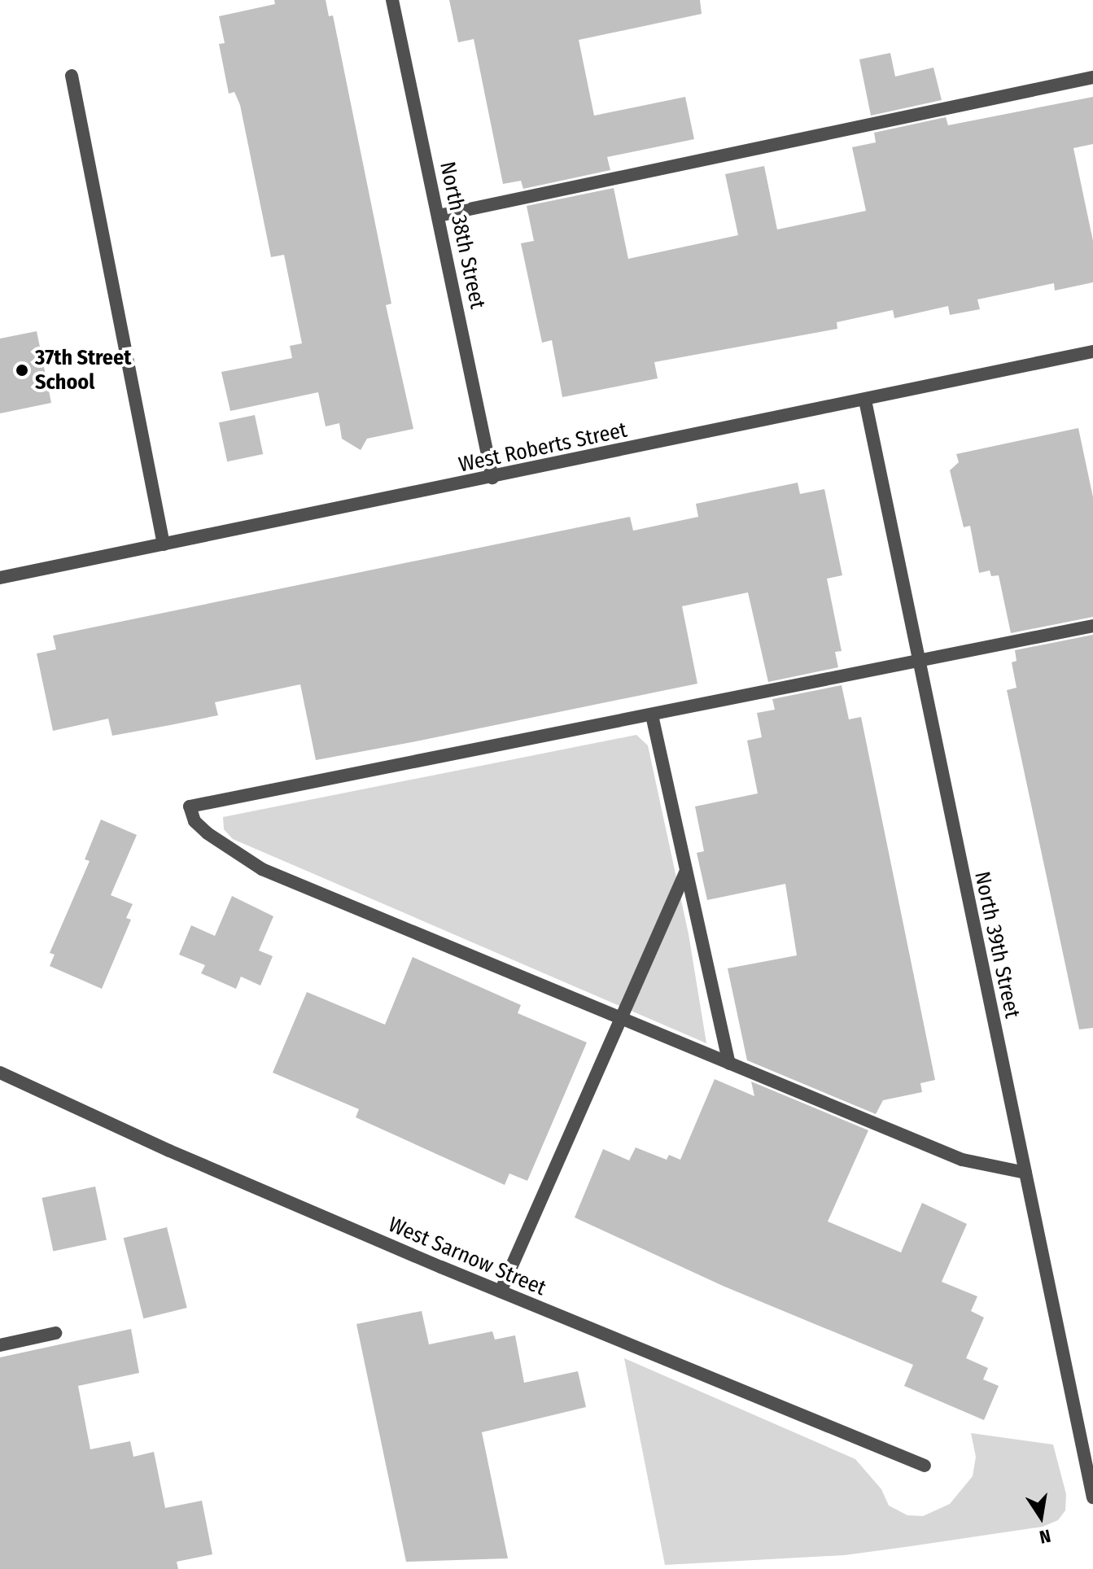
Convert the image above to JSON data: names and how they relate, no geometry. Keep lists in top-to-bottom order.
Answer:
{
  "streets": {
    "street": [
      "North 38th Street",
      "West Roberts Street",
      "North 39th Street",
      "West Sarnow Street"
    ]
  },
  "crossings": [
    ["North 38th Street", "West Roberts Street"],
    ["West Roberts Street", "North 39th Street"]
  ],
  "places": ["37th Street School"],
  "north": "bottom"
}
